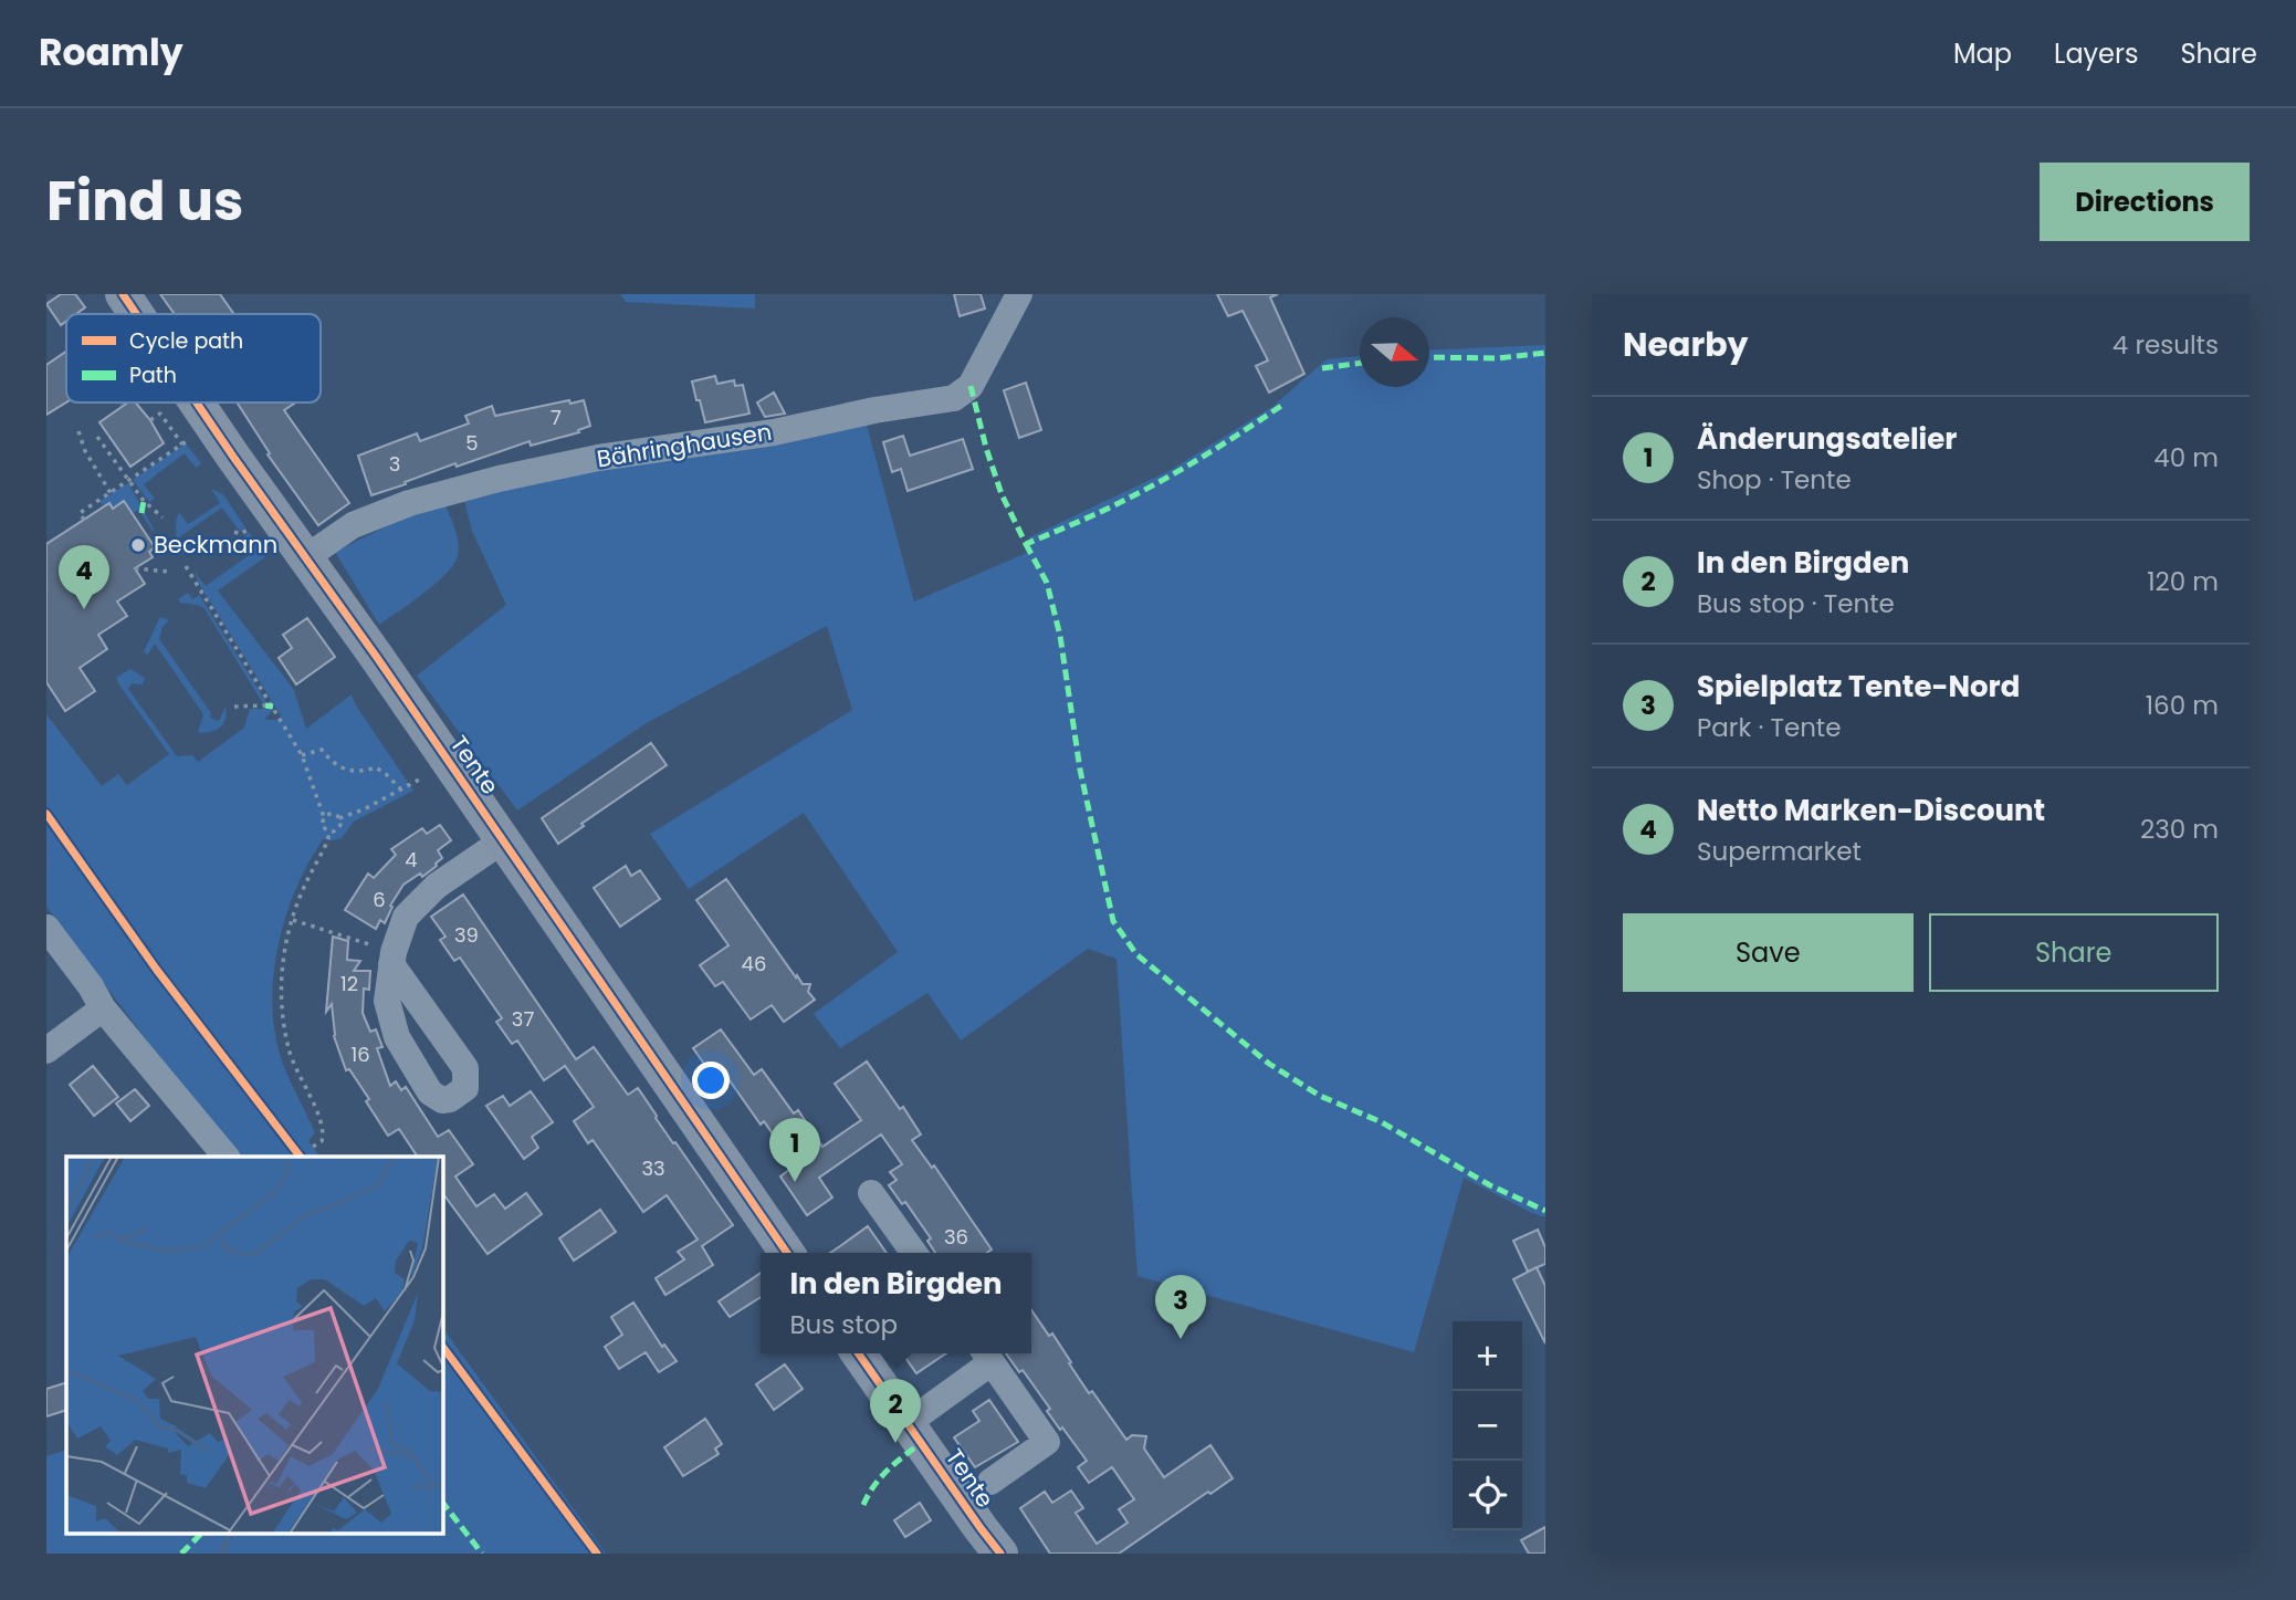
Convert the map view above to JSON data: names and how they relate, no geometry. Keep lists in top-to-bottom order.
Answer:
{
  "streets": {
    "main road": ["Tente"],
    "street": ["Bähringhausen"]
  },
  "crossings": [
    ["Bähringhausen", "Tente"]
  ],
  "places": ["Beckmann"],
  "house_numbers": [
    "7",
    "5",
    "3",
    "4",
    "6",
    "39",
    "46",
    "12",
    "37",
    "16",
    "33",
    "36"
  ],
  "legend": ["Cycle path", "Path"],
  "north": "right",
  "page": {
    "header": "Roamly",
    "nav": ["Map", "Layers", "Share"],
    "title": "Find us",
    "buttons": [
      "Directions",
      ["Save", "Share"]
    ],
    "heading": ["Nearby", "4 results"],
    "list": [
      {
        "mark": "1",
        "name": "Änderungsatelier",
        "note": "Shop · Tente",
        "value": "40 m"
      },
      {
        "mark": "2",
        "name": "In den Birgden",
        "note": "Bus stop · Tente",
        "value": "120 m"
      },
      {
        "mark": "3",
        "name": "Spielplatz Tente-Nord",
        "note": "Park · Tente",
        "value": "160 m"
      },
      {
        "mark": "4",
        "name": "Netto Marken-Discount",
        "note": "Supermarket",
        "value": "230 m"
      }
    ],
    "pins": [
      "4",
      "1",
      "3",
      "2"
    ],
    "popup": ["In den Birgden", "Bus stop"],
    "map_buttons": ["+", "−"]
  }
}
